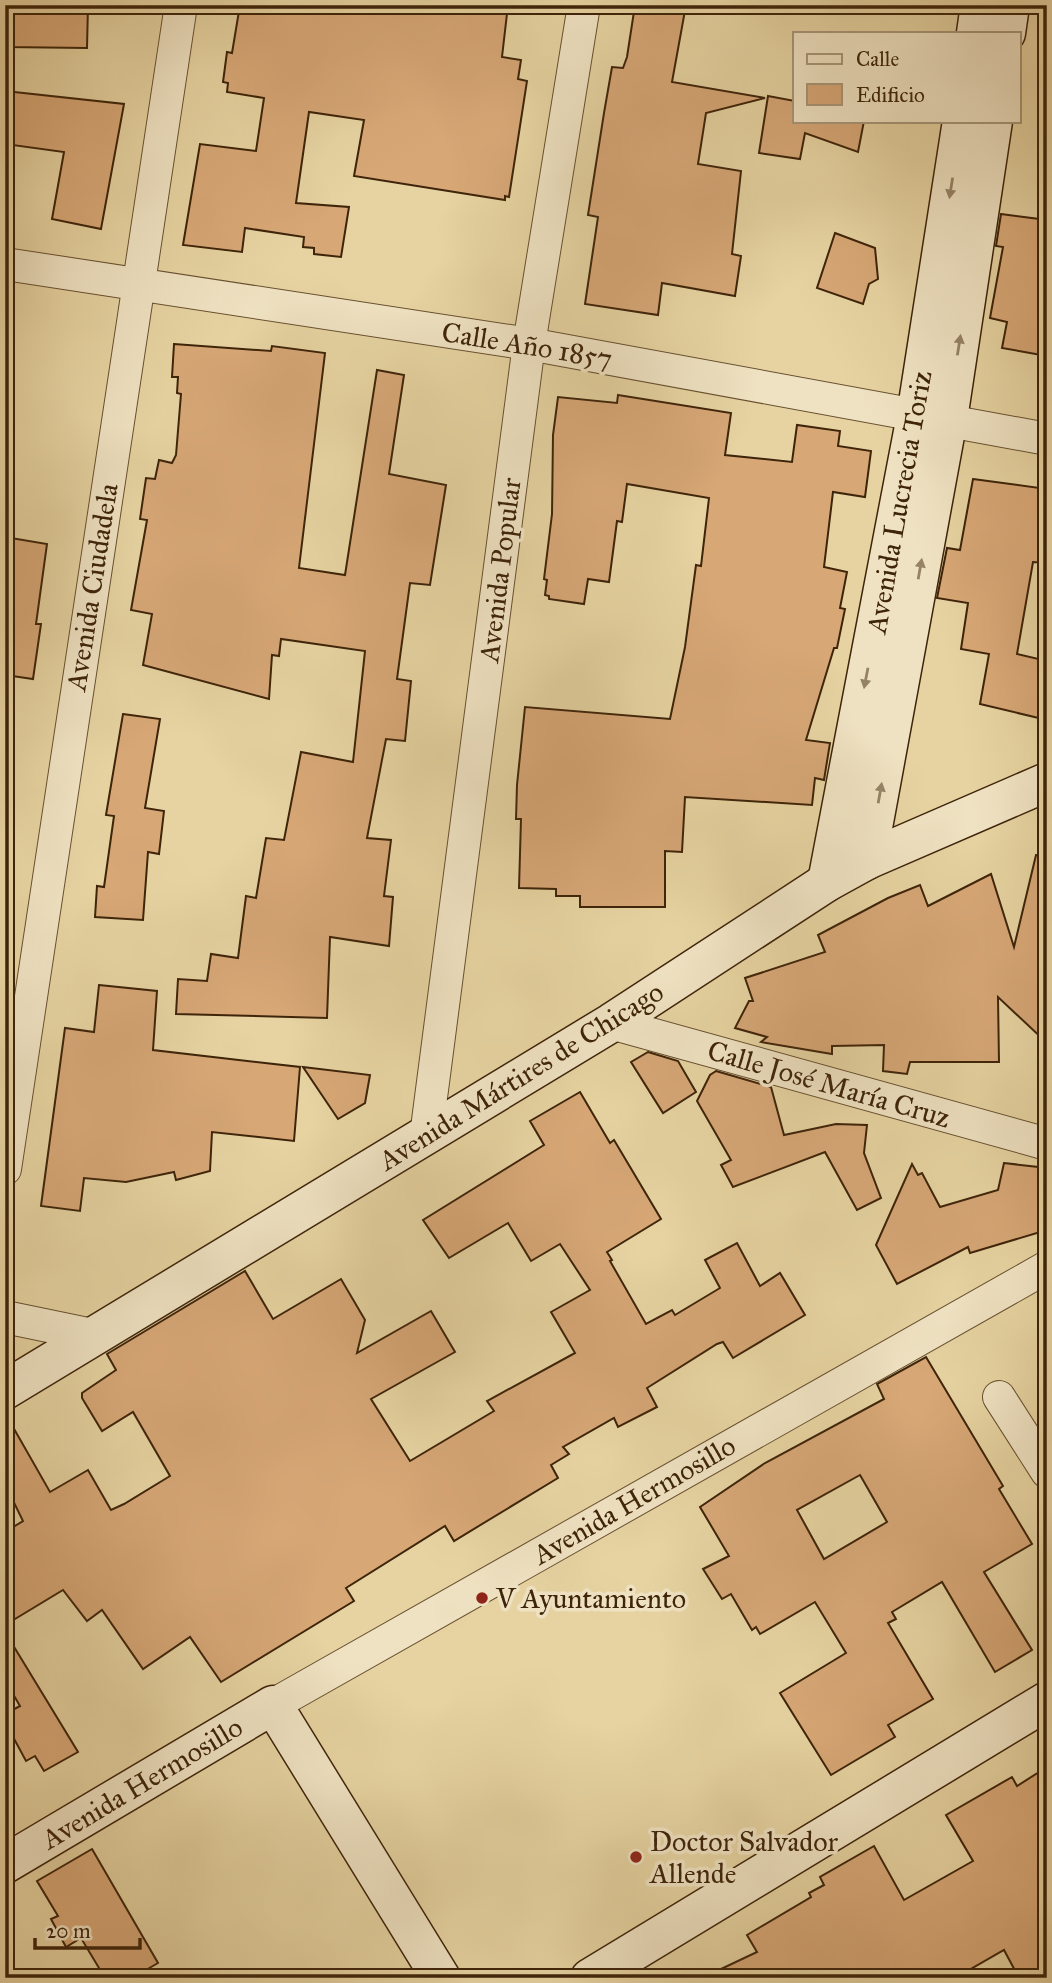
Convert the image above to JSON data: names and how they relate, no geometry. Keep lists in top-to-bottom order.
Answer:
{
  "streets": {
    "street": [
      "Calle Año 1857",
      "Avenida Lucrecia Toriz",
      "Avenida Popular",
      "Avenida Ciudadela",
      "Avenida Mártires de Chicago",
      "Calle José María Cruz",
      "Avenida Hermosillo"
    ]
  },
  "crossings": [
    ["Calle Año 1857", "Avenida Lucrecia Toriz"],
    ["Calle Año 1857", "Avenida Popular"],
    ["Calle Año 1857", "Avenida Ciudadela"],
    ["Avenida Lucrecia Toriz", "Avenida Mártires de Chicago"],
    ["Avenida Popular", "Avenida Mártires de Chicago"],
    ["Avenida Mártires de Chicago", "Calle José María Cruz"]
  ],
  "places": ["V Ayuntamiento", "Doctor Salvador Allende"],
  "legend": ["Calle", "Edificio"],
  "scale_bar": "20 m"
}
